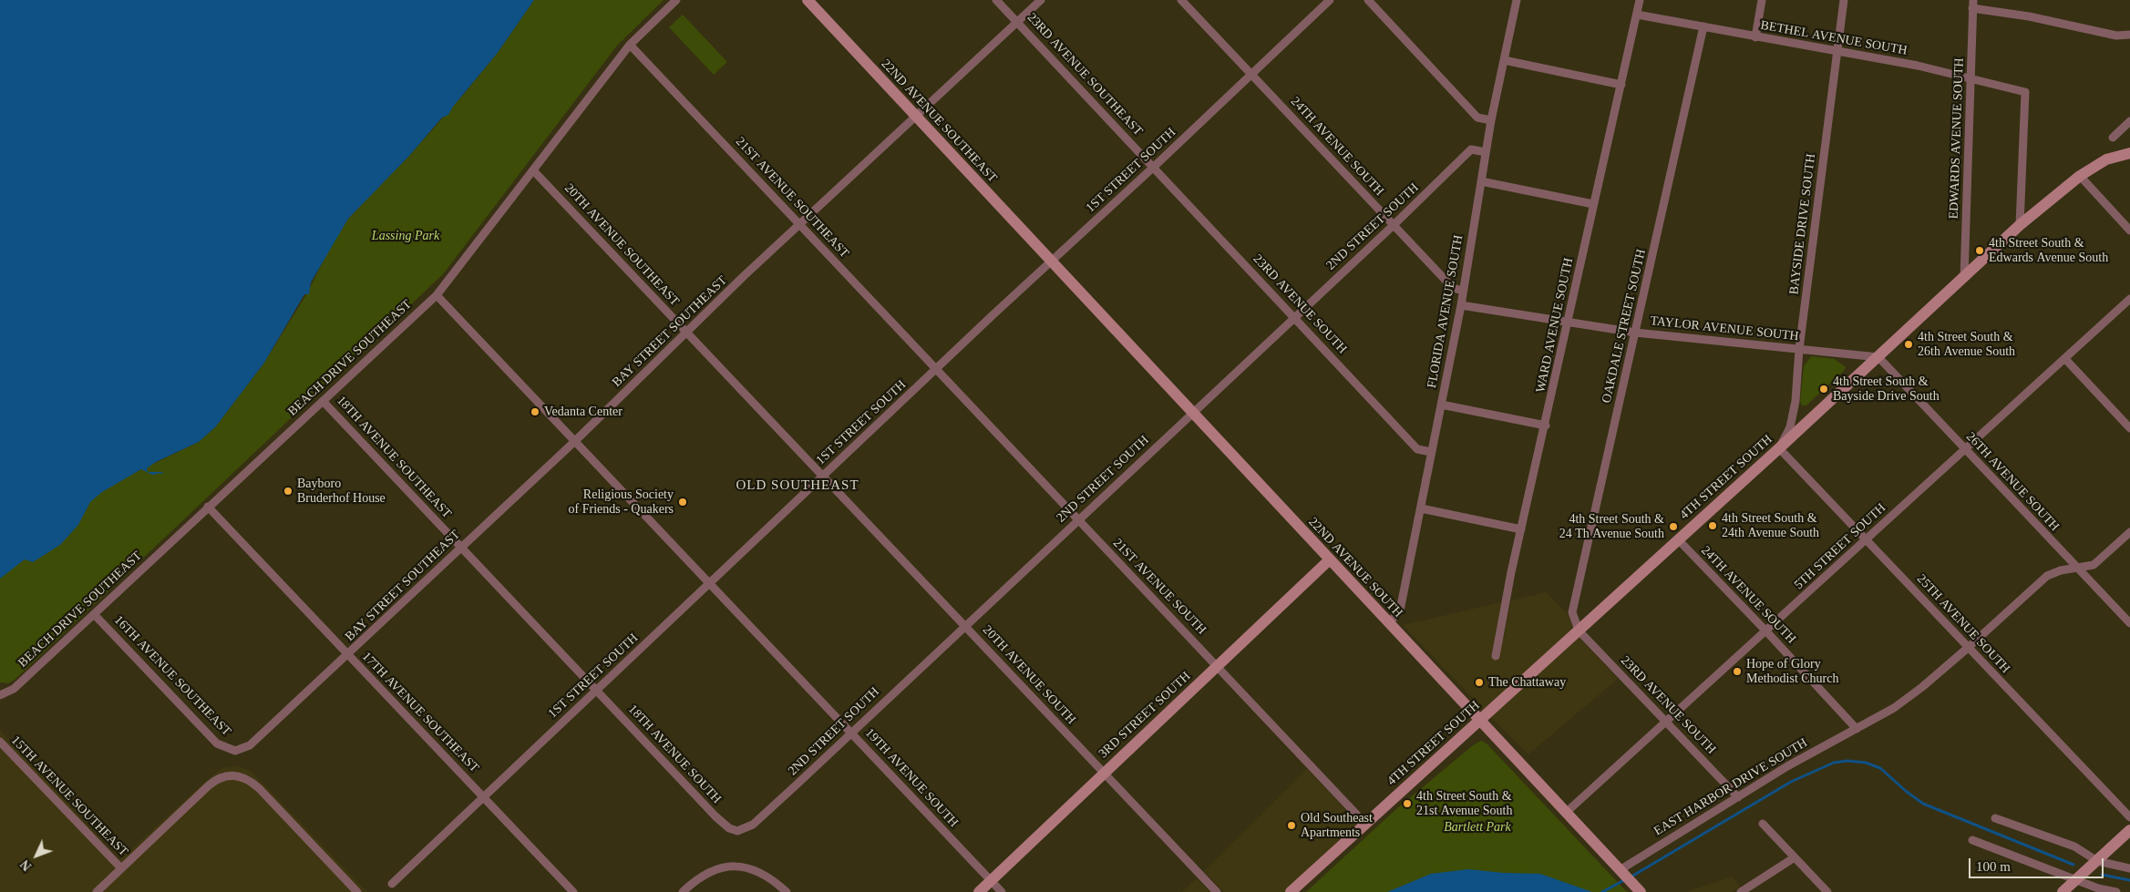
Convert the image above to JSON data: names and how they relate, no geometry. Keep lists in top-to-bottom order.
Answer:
{
  "streets": {
    "street": [
      "BETHEL AVENUE SOUTH",
      "23RD AVENUE SOUTHEAST",
      "22ND AVENUE SOUTHEAST",
      "EDWARDS AVENUE SOUTH",
      "24TH AVENUE SOUTH",
      "1ST STREET SOUTH",
      "21ST AVENUE SOUTHEAST",
      "BAYSIDE DRIVE SOUTH",
      "2ND STREET SOUTH",
      "20TH AVENUE SOUTHEAST",
      "23RD AVENUE SOUTH",
      "FLORIDA AVENUE SOUTH",
      "WARD AVENUE SOUTH",
      "OAKDALE STREET SOUTH",
      "TAYLOR AVENUE SOUTH",
      "BAY STREET SOUTHEAST",
      "BEACH DRIVE SOUTHEAST",
      "18TH AVENUE SOUTHEAST",
      "4TH STREET SOUTH",
      "26TH AVENUE SOUTH",
      "5TH STREET SOUTH",
      "22ND AVENUE SOUTH",
      "21ST AVENUE SOUTH",
      "25TH AVENUE SOUTH",
      "20TH AVENUE SOUTH",
      "16TH AVENUE SOUTHEAST",
      "17TH AVENUE SOUTHEAST",
      "3RD STREET SOUTH",
      "18TH AVENUE SOUTH",
      "19TH AVENUE SOUTH",
      "EAST HARBOR DRIVE SOUTH",
      "15TH AVENUE SOUTHEAST"
    ]
  },
  "crossings": [
    ["BETHEL AVENUE SOUTH", "EDWARDS AVENUE SOUTH"],
    ["BETHEL AVENUE SOUTH", "BAYSIDE DRIVE SOUTH"],
    ["BETHEL AVENUE SOUTH", "WARD AVENUE SOUTH"],
    ["BETHEL AVENUE SOUTH", "OAKDALE STREET SOUTH"],
    ["BETHEL AVENUE SOUTH", "4TH STREET SOUTH"],
    ["23RD AVENUE SOUTHEAST", "1ST STREET SOUTH"],
    ["23RD AVENUE SOUTHEAST", "23RD AVENUE SOUTH"],
    ["23RD AVENUE SOUTHEAST", "BAY STREET SOUTHEAST"],
    ["22ND AVENUE SOUTHEAST", "1ST STREET SOUTH"],
    ["22ND AVENUE SOUTHEAST", "BAY STREET SOUTHEAST"],
    ["22ND AVENUE SOUTHEAST", "22ND AVENUE SOUTH"],
    ["EDWARDS AVENUE SOUTH", "4TH STREET SOUTH"],
    ["24TH AVENUE SOUTH", "1ST STREET SOUTH"],
    ["24TH AVENUE SOUTH", "2ND STREET SOUTH"],
    ["24TH AVENUE SOUTH", "FLORIDA AVENUE SOUTH"],
    ["24TH AVENUE SOUTH", "4TH STREET SOUTH"],
    ["24TH AVENUE SOUTH", "5TH STREET SOUTH"],
    ["24TH AVENUE SOUTH", "EAST HARBOR DRIVE SOUTH"],
    ["1ST STREET SOUTH", "21ST AVENUE SOUTHEAST"],
    ["1ST STREET SOUTH", "20TH AVENUE SOUTHEAST"],
    ["1ST STREET SOUTH", "23RD AVENUE SOUTH"],
    ["1ST STREET SOUTH", "18TH AVENUE SOUTHEAST"],
    ["1ST STREET SOUTH", "22ND AVENUE SOUTH"],
    ["1ST STREET SOUTH", "21ST AVENUE SOUTH"],
    ["1ST STREET SOUTH", "20TH AVENUE SOUTH"],
    ["1ST STREET SOUTH", "17TH AVENUE SOUTHEAST"],
    ["1ST STREET SOUTH", "18TH AVENUE SOUTH"],
    ["1ST STREET SOUTH", "19TH AVENUE SOUTH"],
    ["21ST AVENUE SOUTHEAST", "BAY STREET SOUTHEAST"],
    ["21ST AVENUE SOUTHEAST", "BEACH DRIVE SOUTHEAST"],
    ["21ST AVENUE SOUTHEAST", "21ST AVENUE SOUTH"],
    ["BAYSIDE DRIVE SOUTH", "TAYLOR AVENUE SOUTH"],
    ["BAYSIDE DRIVE SOUTH", "4TH STREET SOUTH"],
    ["BAYSIDE DRIVE SOUTH", "25TH AVENUE SOUTH"],
    ["2ND STREET SOUTH", "23RD AVENUE SOUTH"],
    ["2ND STREET SOUTH", "FLORIDA AVENUE SOUTH"],
    ["2ND STREET SOUTH", "22ND AVENUE SOUTH"],
    ["2ND STREET SOUTH", "21ST AVENUE SOUTH"],
    ["2ND STREET SOUTH", "20TH AVENUE SOUTH"],
    ["2ND STREET SOUTH", "18TH AVENUE SOUTH"],
    ["2ND STREET SOUTH", "19TH AVENUE SOUTH"],
    ["20TH AVENUE SOUTHEAST", "BAY STREET SOUTHEAST"],
    ["20TH AVENUE SOUTHEAST", "BEACH DRIVE SOUTHEAST"],
    ["20TH AVENUE SOUTHEAST", "20TH AVENUE SOUTH"],
    ["23RD AVENUE SOUTH", "FLORIDA AVENUE SOUTH"],
    ["23RD AVENUE SOUTH", "OAKDALE STREET SOUTH"],
    ["23RD AVENUE SOUTH", "4TH STREET SOUTH"],
    ["23RD AVENUE SOUTH", "5TH STREET SOUTH"],
    ["23RD AVENUE SOUTH", "EAST HARBOR DRIVE SOUTH"],
    ["FLORIDA AVENUE SOUTH", "TAYLOR AVENUE SOUTH"],
    ["FLORIDA AVENUE SOUTH", "22ND AVENUE SOUTH"],
    ["WARD AVENUE SOUTH", "TAYLOR AVENUE SOUTH"],
    ["OAKDALE STREET SOUTH", "TAYLOR AVENUE SOUTH"],
    ["OAKDALE STREET SOUTH", "4TH STREET SOUTH"],
    ["TAYLOR AVENUE SOUTH", "4TH STREET SOUTH"],
    ["TAYLOR AVENUE SOUTH", "26TH AVENUE SOUTH"],
    ["BAY STREET SOUTHEAST", "18TH AVENUE SOUTHEAST"],
    ["BAY STREET SOUTHEAST", "16TH AVENUE SOUTHEAST"],
    ["BAY STREET SOUTHEAST", "17TH AVENUE SOUTHEAST"],
    ["BAY STREET SOUTHEAST", "19TH AVENUE SOUTH"],
    ["BEACH DRIVE SOUTHEAST", "18TH AVENUE SOUTHEAST"],
    ["BEACH DRIVE SOUTHEAST", "16TH AVENUE SOUTHEAST"],
    ["BEACH DRIVE SOUTHEAST", "17TH AVENUE SOUTHEAST"],
    ["BEACH DRIVE SOUTHEAST", "19TH AVENUE SOUTH"],
    ["18TH AVENUE SOUTHEAST", "18TH AVENUE SOUTH"],
    ["4TH STREET SOUTH", "26TH AVENUE SOUTH"],
    ["4TH STREET SOUTH", "22ND AVENUE SOUTH"],
    ["4TH STREET SOUTH", "21ST AVENUE SOUTH"],
    ["4TH STREET SOUTH", "25TH AVENUE SOUTH"],
    ["26TH AVENUE SOUTH", "5TH STREET SOUTH"],
    ["26TH AVENUE SOUTH", "EAST HARBOR DRIVE SOUTH"],
    ["5TH STREET SOUTH", "22ND AVENUE SOUTH"],
    ["5TH STREET SOUTH", "25TH AVENUE SOUTH"],
    ["22ND AVENUE SOUTH", "3RD STREET SOUTH"],
    ["22ND AVENUE SOUTH", "EAST HARBOR DRIVE SOUTH"],
    ["21ST AVENUE SOUTH", "3RD STREET SOUTH"],
    ["25TH AVENUE SOUTH", "EAST HARBOR DRIVE SOUTH"],
    ["20TH AVENUE SOUTH", "3RD STREET SOUTH"],
    ["3RD STREET SOUTH", "19TH AVENUE SOUTH"]
  ],
  "districts": ["OLD SOUTHEAST"],
  "parks": ["Lassing Park", "Bartlett Park"],
  "places": [
    "4th Street South & Edwards Avenue South",
    "4th Street South & 26th Avenue South",
    "4th Street South & Bayside Drive South",
    "Vedanta Center",
    "Bayboro Bruderhof House",
    "Religious Society of Friends - Quakers",
    "4th Street South & 24th Avenue South",
    "4th Street South & 24 Th Avenue South",
    "Hope of Glory Methodist Church",
    "The Chattaway",
    "4th Street South & 21st Avenue South",
    "Old Southeast Apartments"
  ],
  "scale_bar": "100 m",
  "north": "bottom left"
}
